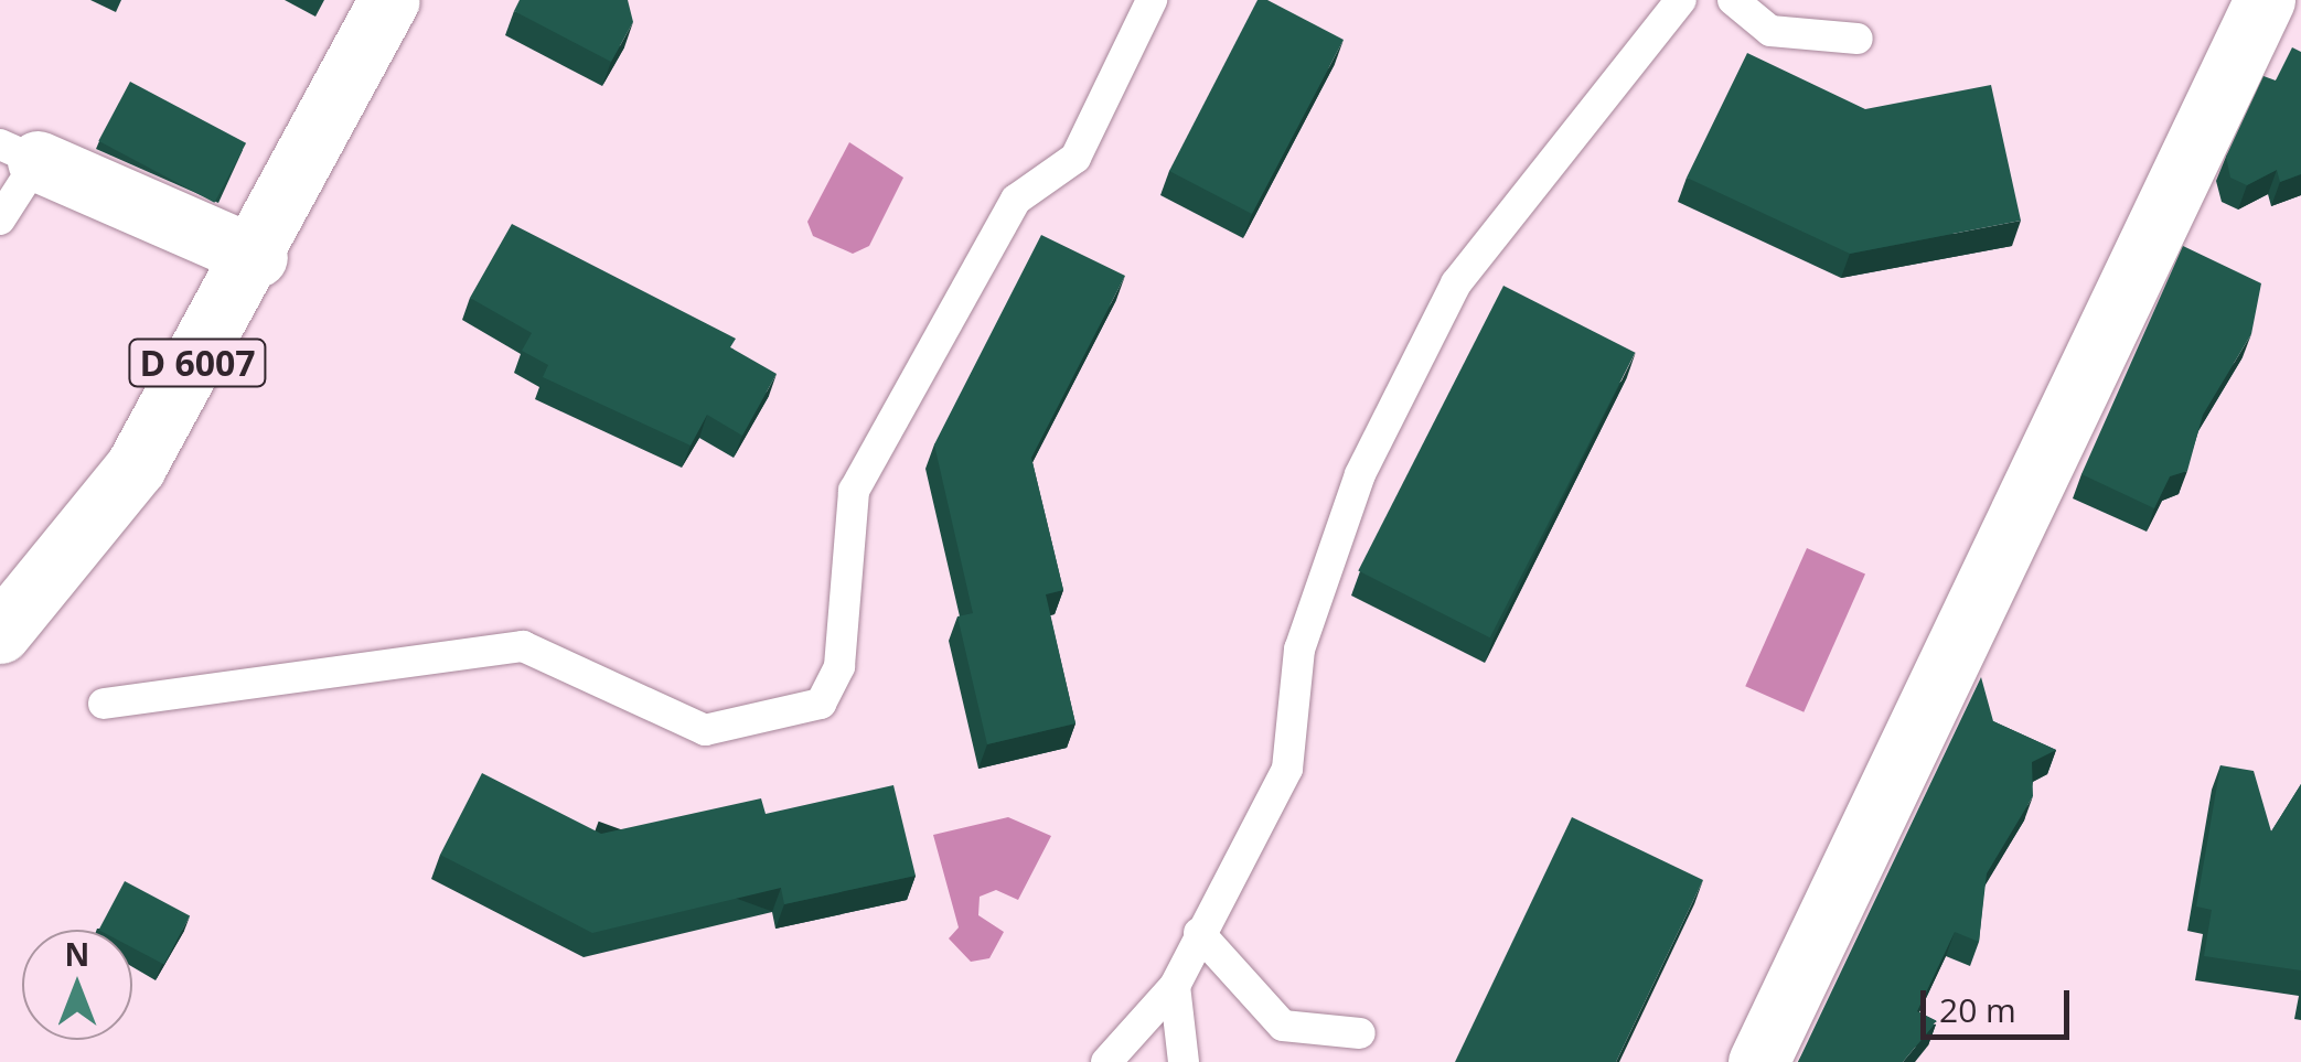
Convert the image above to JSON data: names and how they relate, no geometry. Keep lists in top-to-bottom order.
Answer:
{
  "streets": {
    "street": ["D 6007"]
  },
  "scale_bar": "20 m",
  "north": "top"
}
